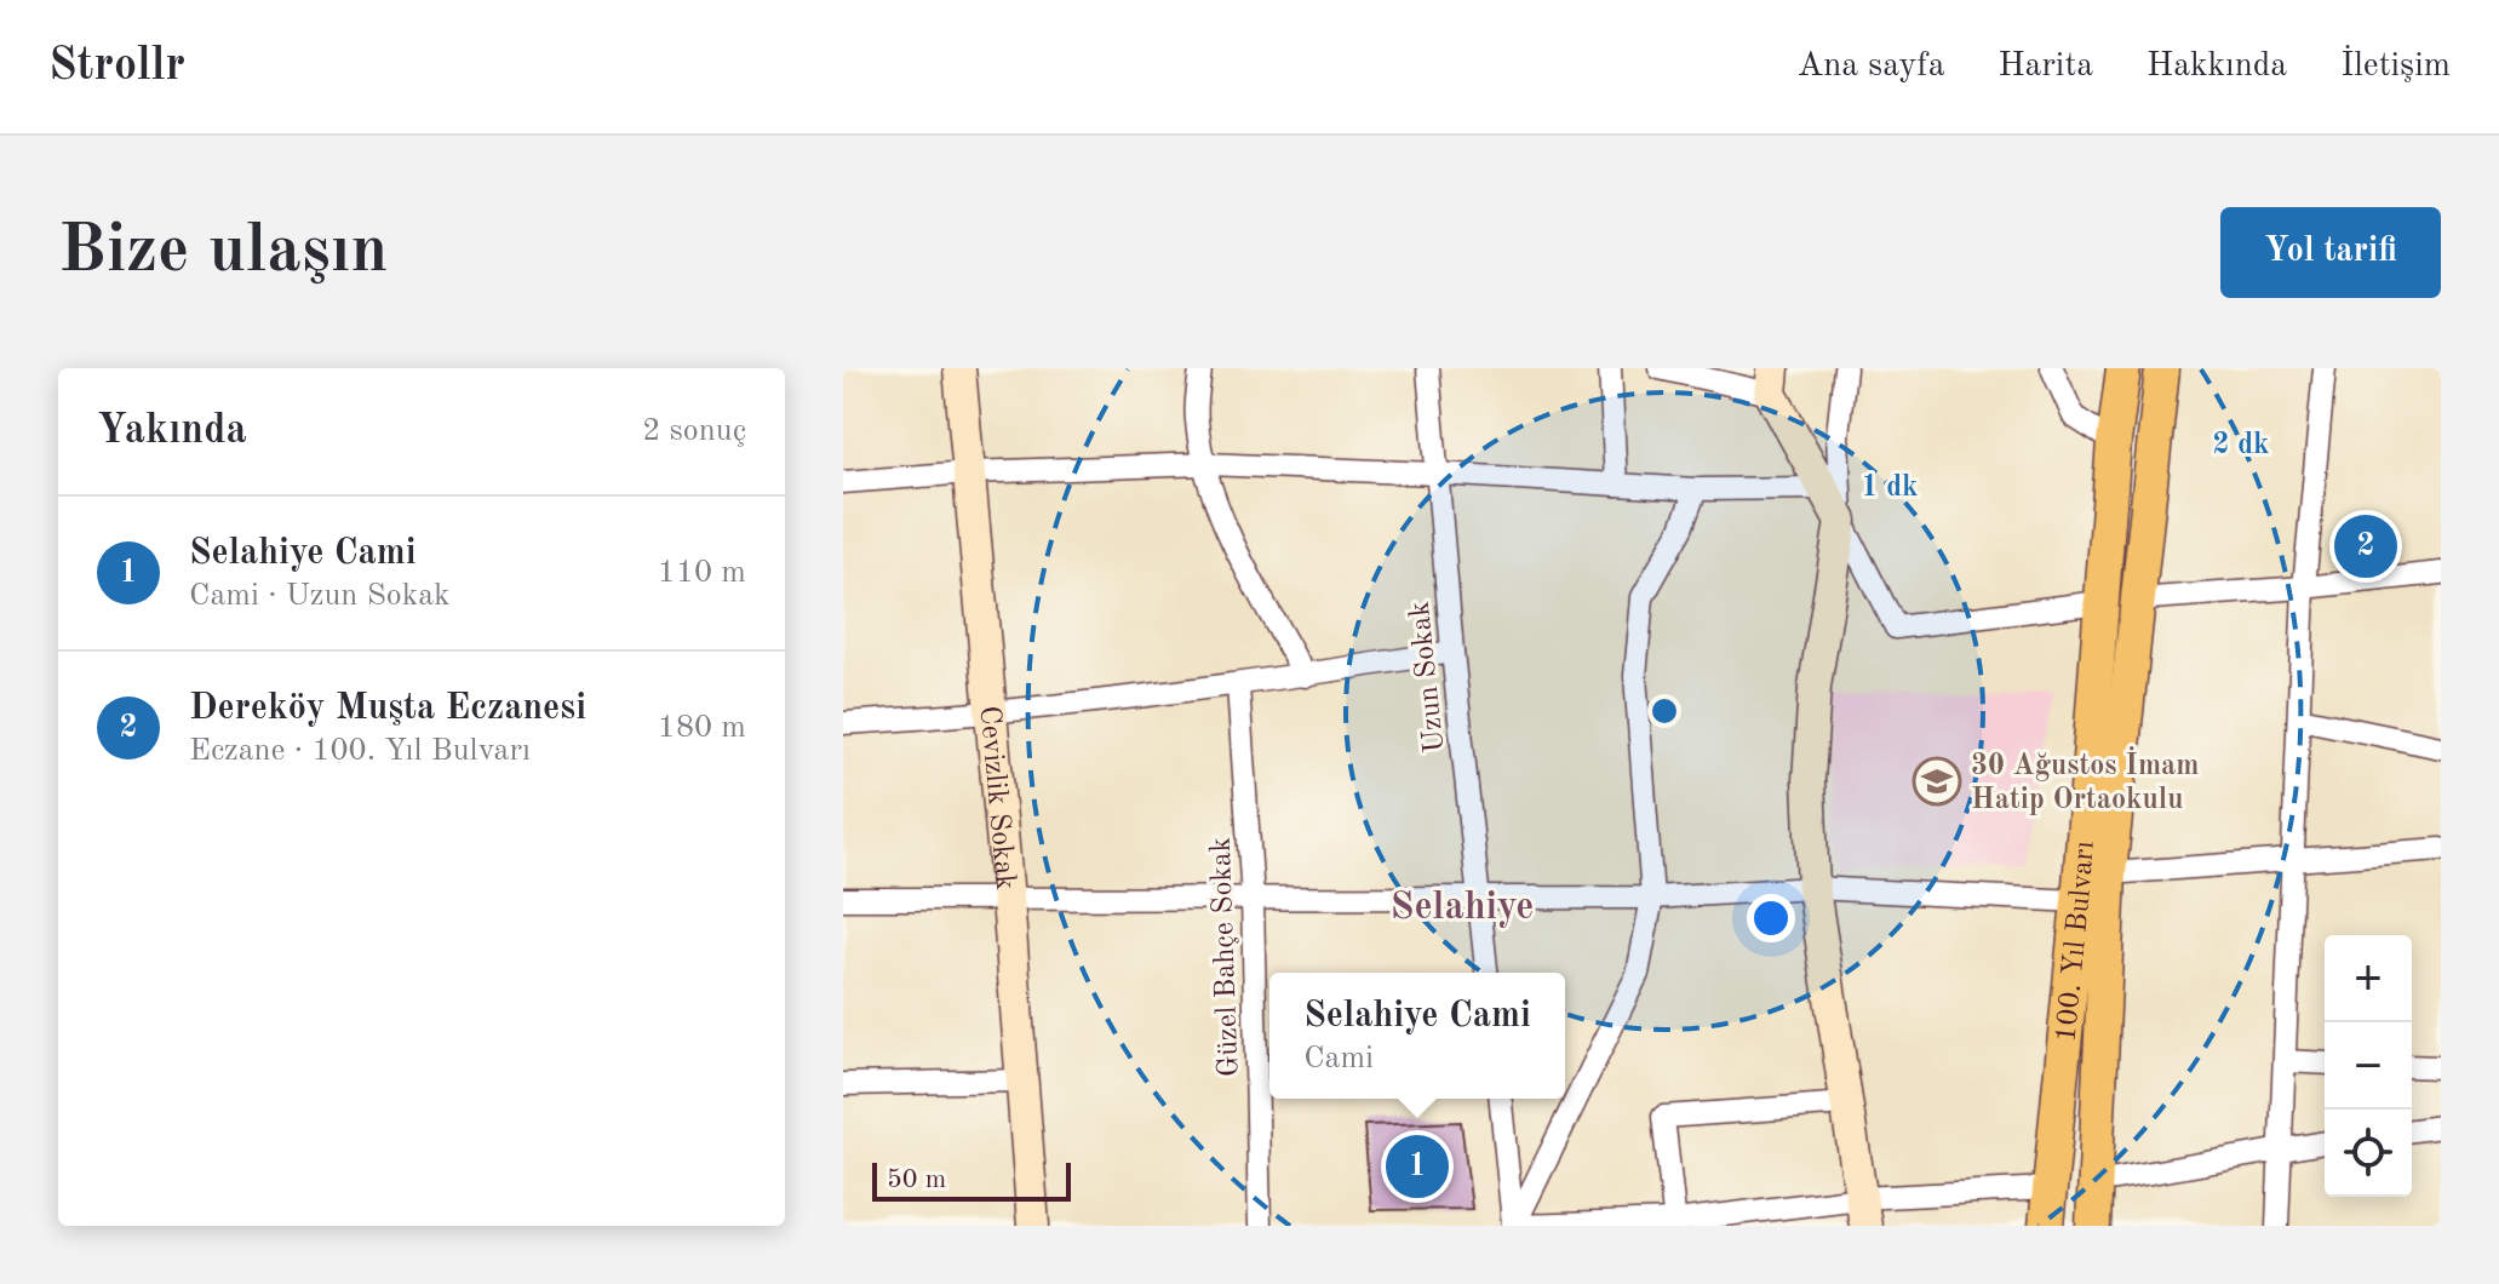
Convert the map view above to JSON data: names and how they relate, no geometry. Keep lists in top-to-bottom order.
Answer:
{
  "streets": {
    "main road": ["100. Yıl Bulvarı"],
    "street": ["Uzun Sokak", "Cevizlik Sokak", "Güzel Bahçe Sokak"]
  },
  "districts": ["Selahiye"],
  "places": {
    "school or university": ["30 Ağustos İmam Hatip Ortaokulu"]
  },
  "scale_bar": "50 m",
  "page": {
    "header": "Strollr",
    "nav": [
      "Ana sayfa",
      "Harita",
      "Hakkında",
      "İletişim"
    ],
    "buttons": "Yol tarifi",
    "title": "Bize ulaşın",
    "heading": ["Yakında", "2 sonuç"],
    "list": [
      {
        "mark": "1",
        "name": "Selahiye Cami",
        "note": "Cami · Uzun Sokak",
        "value": "110 m"
      },
      {
        "mark": "2",
        "name": "Dereköy Muşta Eczanesi",
        "note": "Eczane · 100. Yıl Bulvarı",
        "value": "180 m"
      }
    ],
    "pins": ["2", "1"],
    "map_buttons": ["+", "−"],
    "popup": ["Selahiye Cami", "Cami"],
    "scale": "50 m"
  },
  "rings": ["2 dk", "1 dk"]
}
